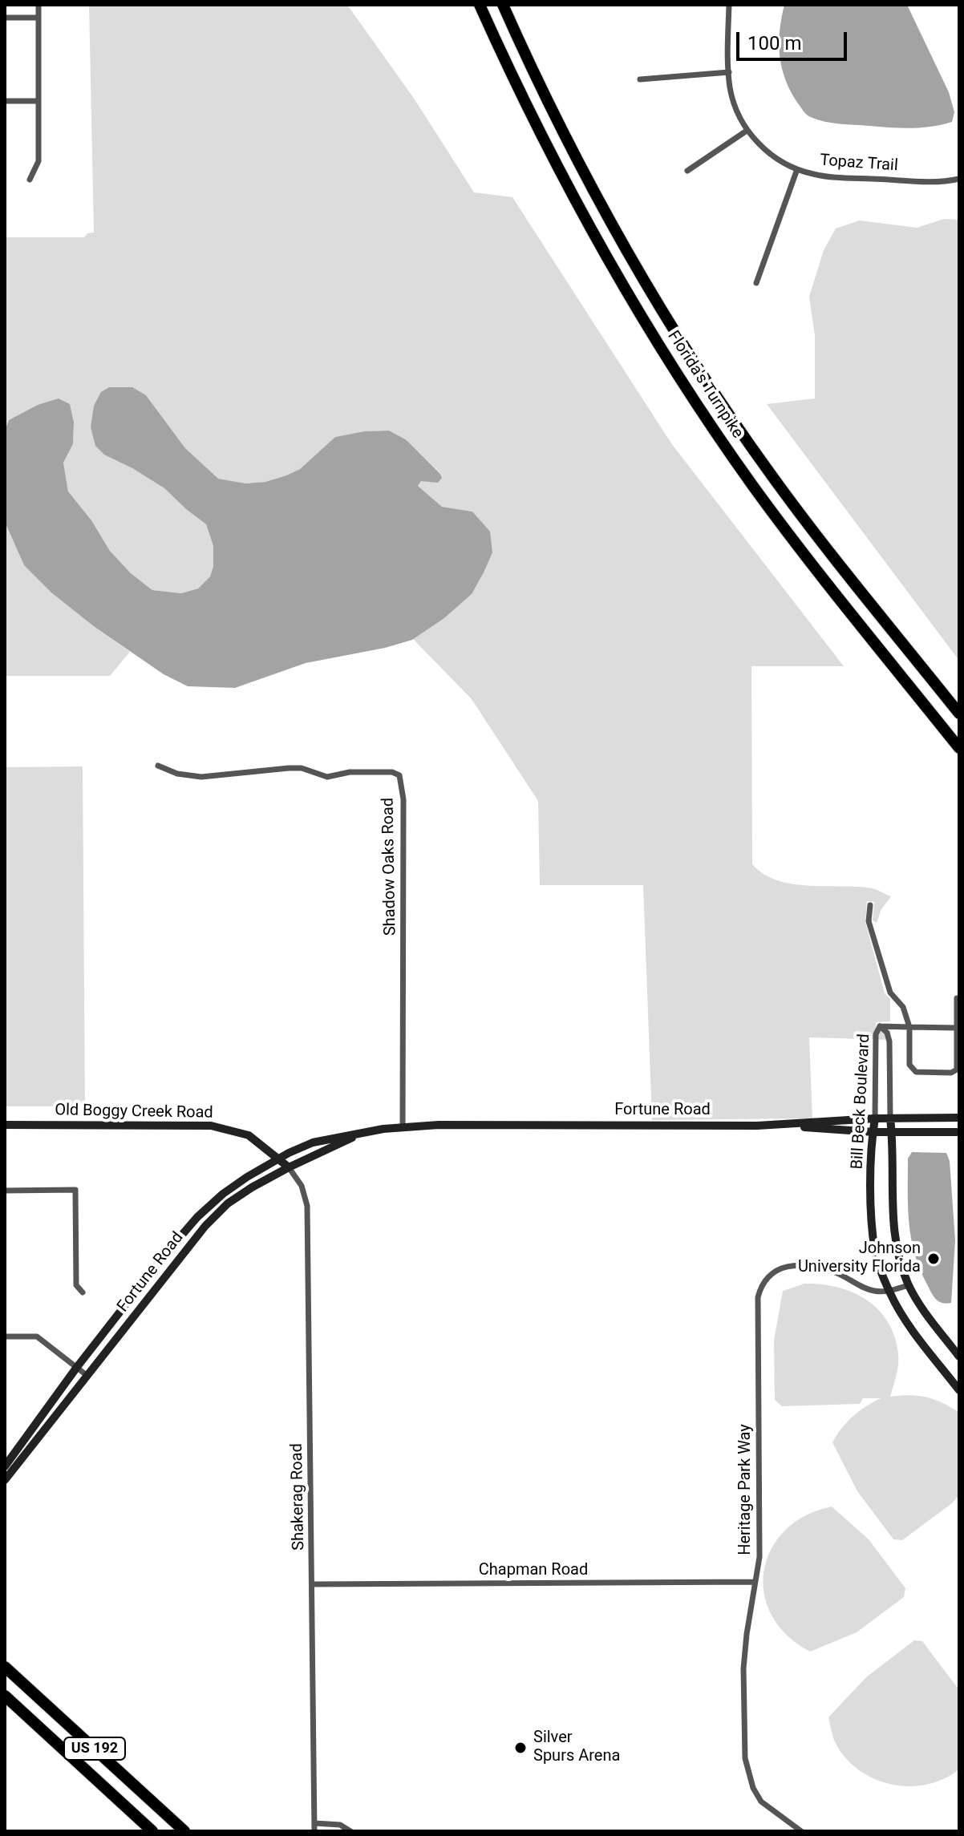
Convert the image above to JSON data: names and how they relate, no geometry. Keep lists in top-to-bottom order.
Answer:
{
  "streets": {
    "highway": ["Florida's Turnpike", "US 192"],
    "main road": ["Bill Beck Boulevard", "Fortune Road", "Old Boggy Creek Road"],
    "street": [
      "Topaz Trail",
      "Shadow Oaks Road",
      "Heritage Park Way",
      "Shakerag Road",
      "Chapman Road"
    ]
  },
  "crossings": [
    ["Shadow Oaks Road", "Fortune Road"],
    ["Bill Beck Boulevard", "Fortune Road"],
    ["Bill Beck Boulevard", "Heritage Park Way"],
    ["Fortune Road", "Old Boggy Creek Road"],
    ["Fortune Road", "Shakerag Road"],
    ["Old Boggy Creek Road", "Shakerag Road"],
    ["Heritage Park Way", "Chapman Road"],
    ["Shakerag Road", "Chapman Road"]
  ],
  "places": ["Johnson University Florida", "Silver Spurs Arena"],
  "scale_bar": "100 m"
}
